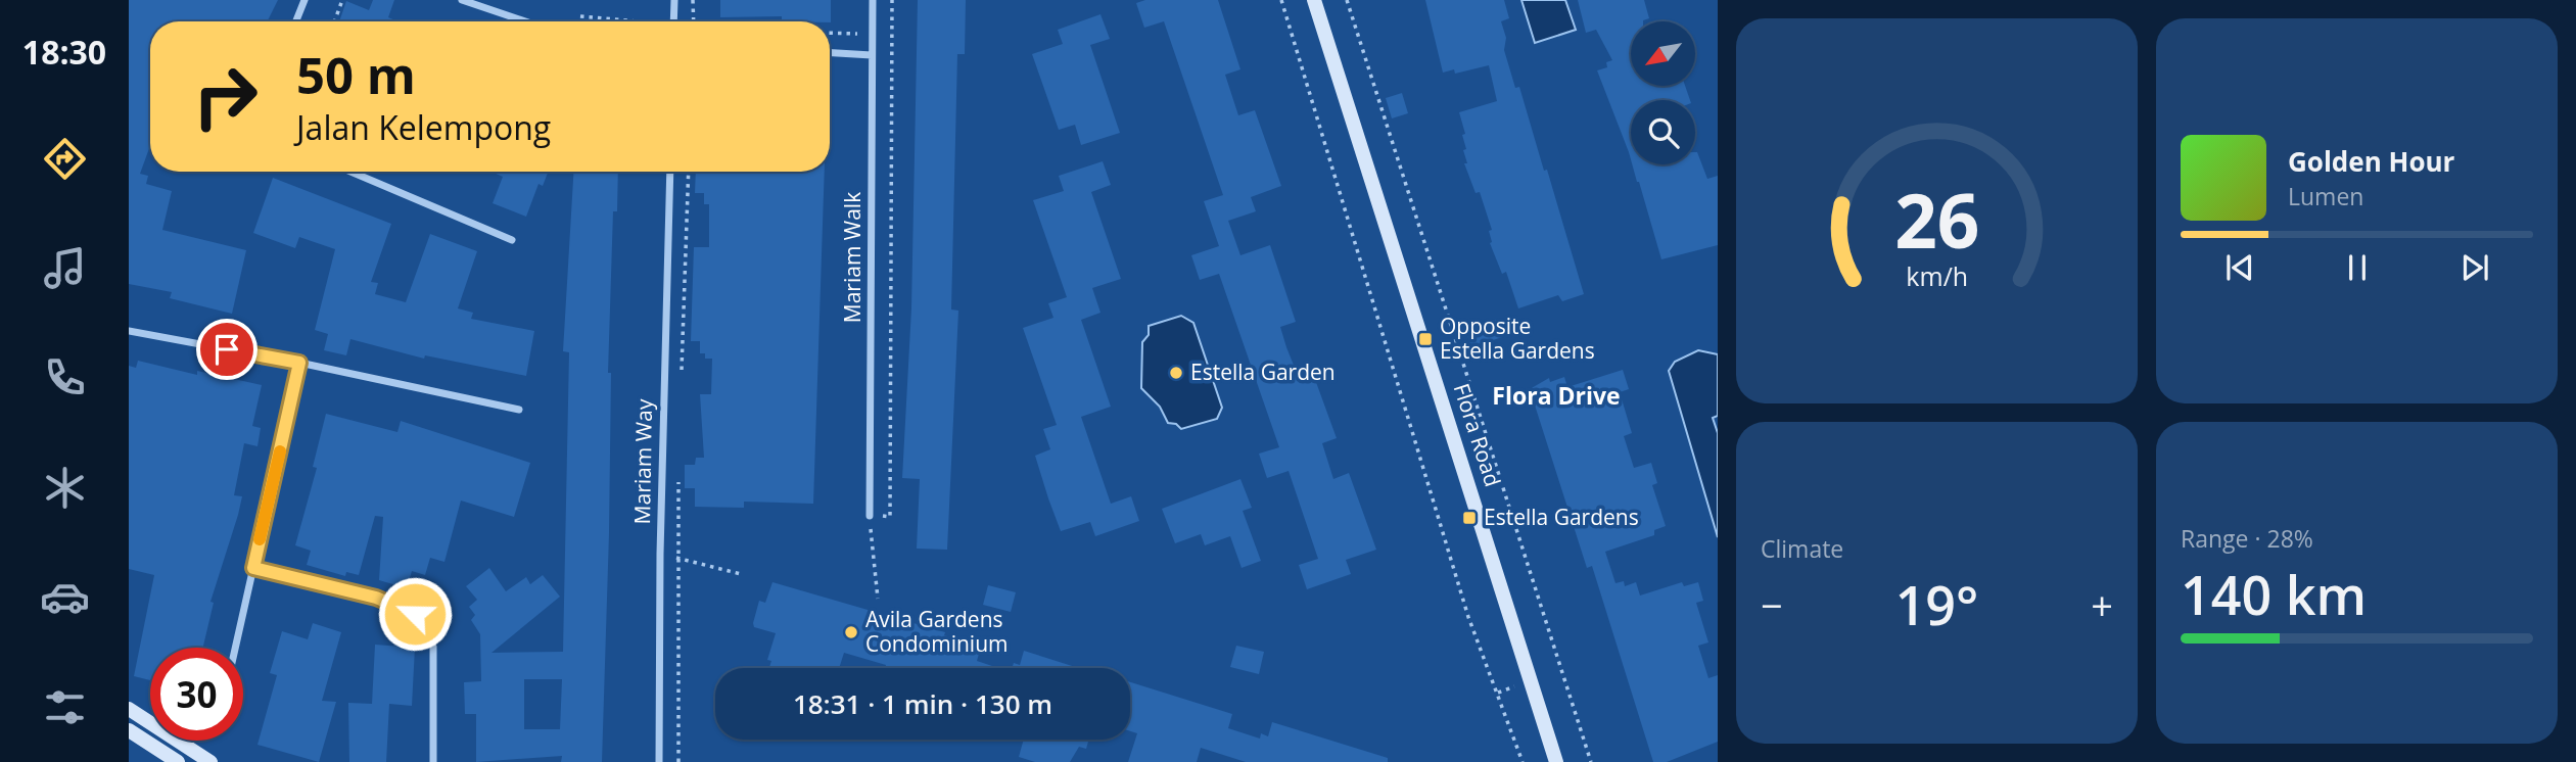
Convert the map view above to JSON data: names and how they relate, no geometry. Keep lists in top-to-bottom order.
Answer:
{
  "streets": {
    "street": ["Mariam Walk", "Flora Road", "Mariam Way"]
  },
  "districts": ["Flora Drive"],
  "places": {
    "transit": ["Opposite Estella Gardens", "Estella Gardens"],
    "other": ["Estella Garden", "Avila Gardens Condominium"]
  },
  "north": "bottom left",
  "page": {
    "tabs": "18:30",
    "turn": ["50 m", "Jalan Kelempong"],
    "song": ["Golden Hour", "Lumen"],
    "tile": [
      "Climate",
      ["Range · 28%", "140 km"]
    ],
    "heat": ["−", "19°", "+"],
    "limit": "30",
    "trip": "18:31 · 1 min · 130 m",
    "gauge": ["26", "km/h"]
  }
}
